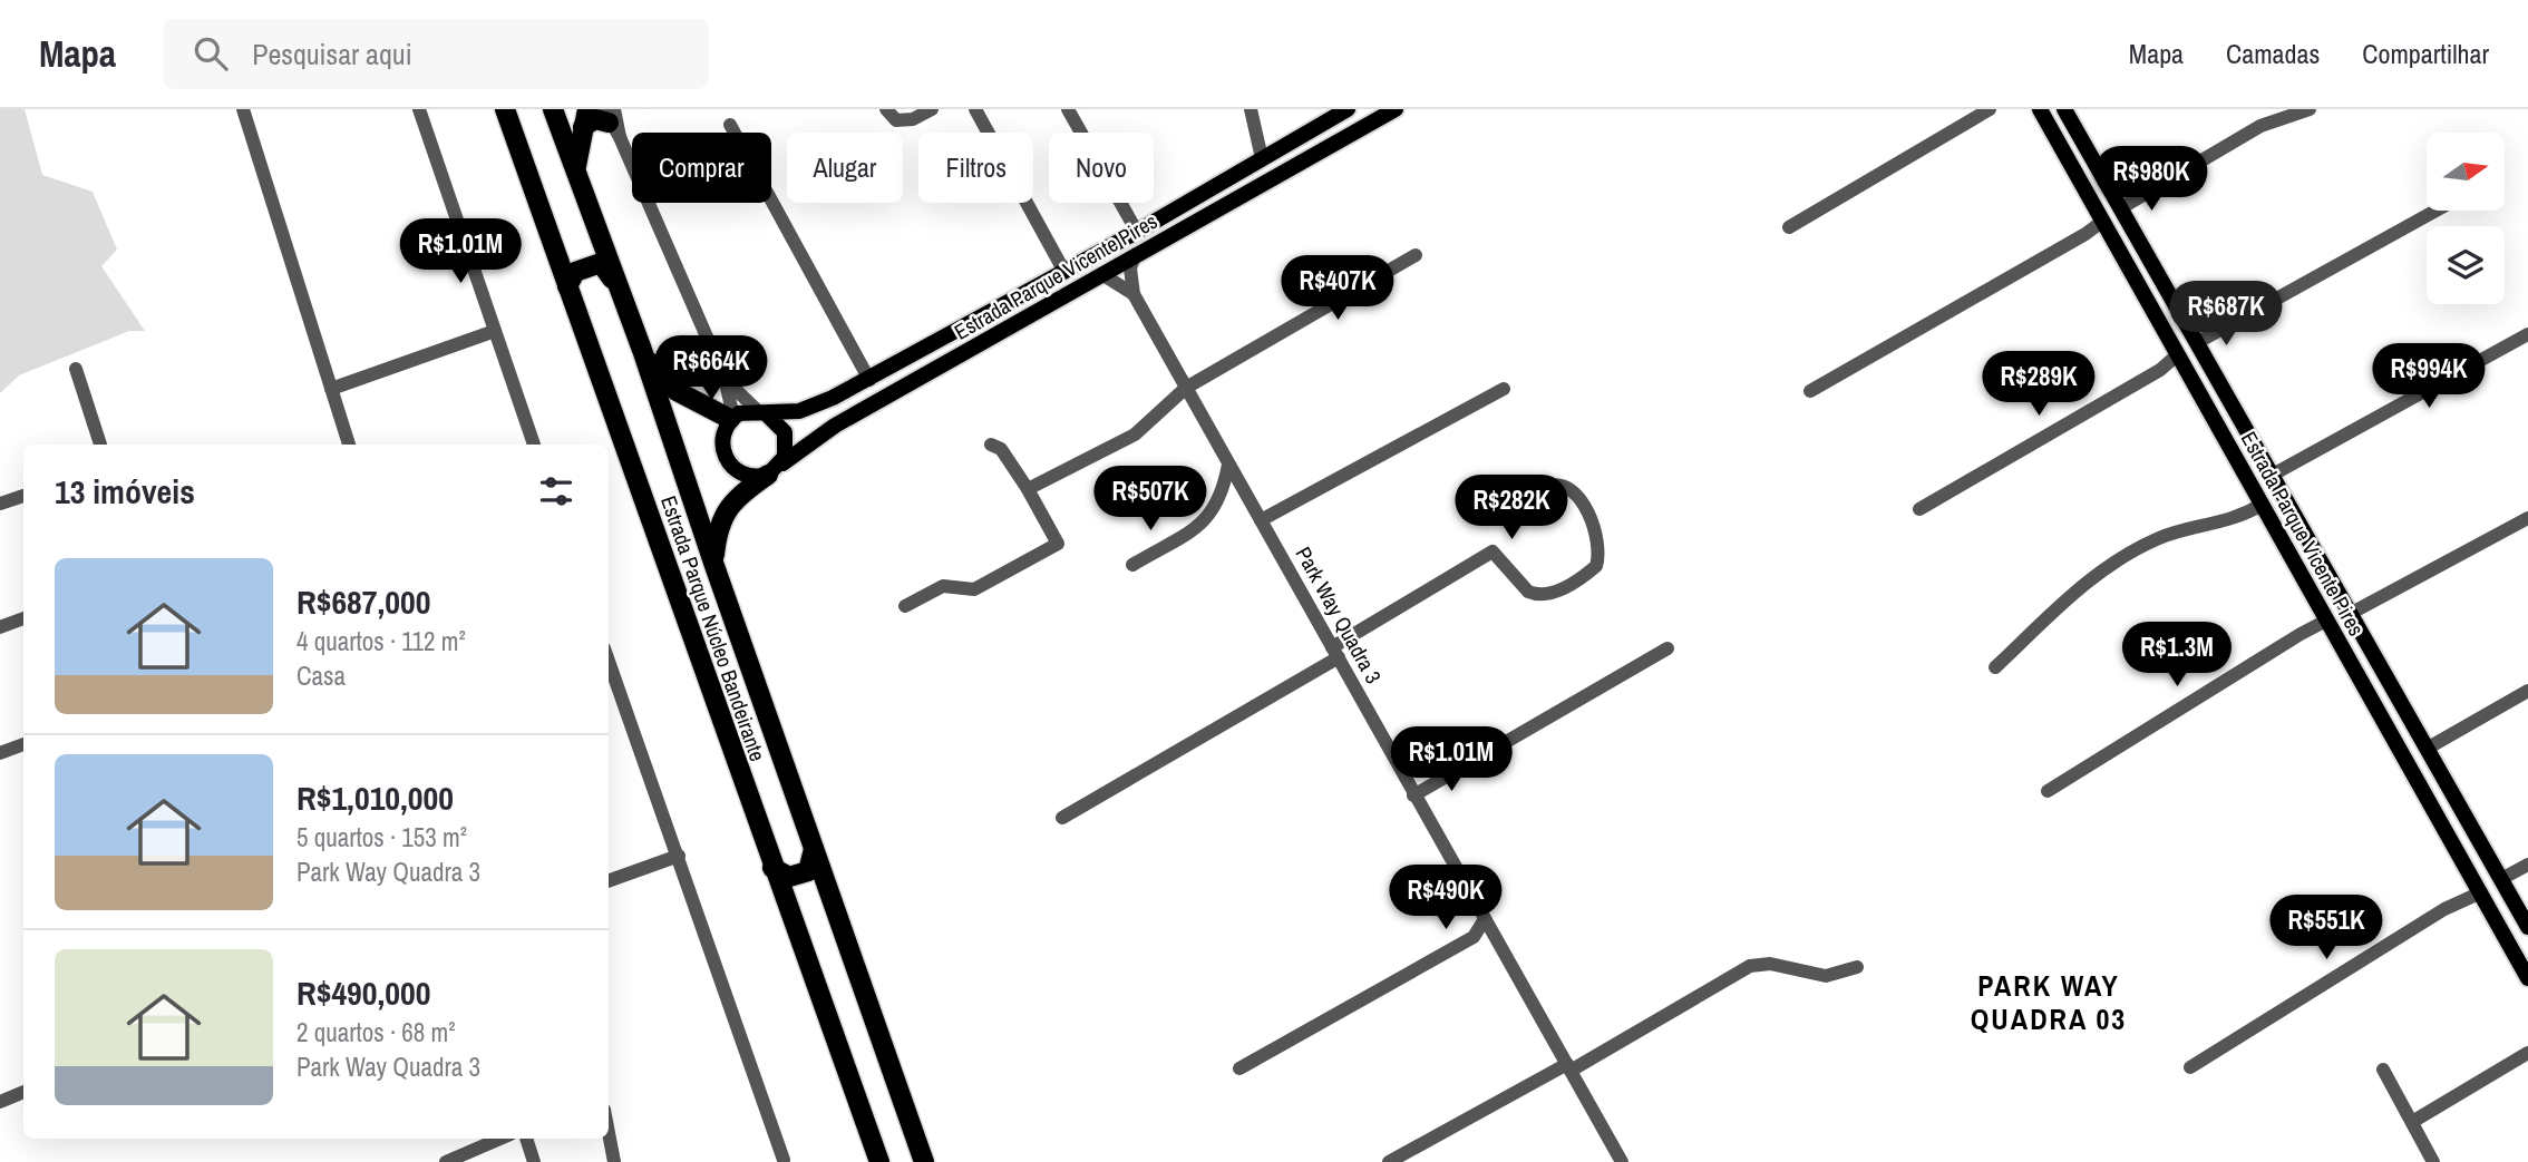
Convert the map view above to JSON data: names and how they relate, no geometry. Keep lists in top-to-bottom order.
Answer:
{
  "streets": {
    "highway": ["Estrada Parque Núcleo Bandeirante"],
    "main road": ["Estrada Parque Vicente Pires"],
    "street": ["Park Way Quadra 3"]
  },
  "crossings": [
    ["Estrada Parque Vicente Pires", "Park Way Quadra 3"]
  ],
  "districts": ["PARK WAY QUADRA 03"],
  "north": "right",
  "page": {
    "header": "Mapa",
    "search": "Pesquisar aqui",
    "nav": ["Mapa", "Camadas", "Compartilhar"],
    "chip": [
      "Comprar",
      "Alugar",
      "Filtros",
      "Novo"
    ],
    "price": [
      "R$980K",
      "R$1.01M",
      "R$407K",
      "R$687K",
      "R$664K",
      "R$994K",
      "R$289K",
      "R$507K",
      "R$282K",
      "R$1.3M",
      "R$1.01M",
      "R$490K",
      "R$551K"
    ],
    "heading": "13 imóveis",
    "list": [
      {
        "name": "R$687,000",
        "note": "4 quartos · 112 m² · Casa"
      },
      {
        "name": "R$1,010,000",
        "note": "5 quartos · 153 m² · Park Way Quadra 3"
      },
      {
        "name": "R$490,000",
        "note": "2 quartos · 68 m² · Park Way Quadra 3"
      }
    ]
  }
}
